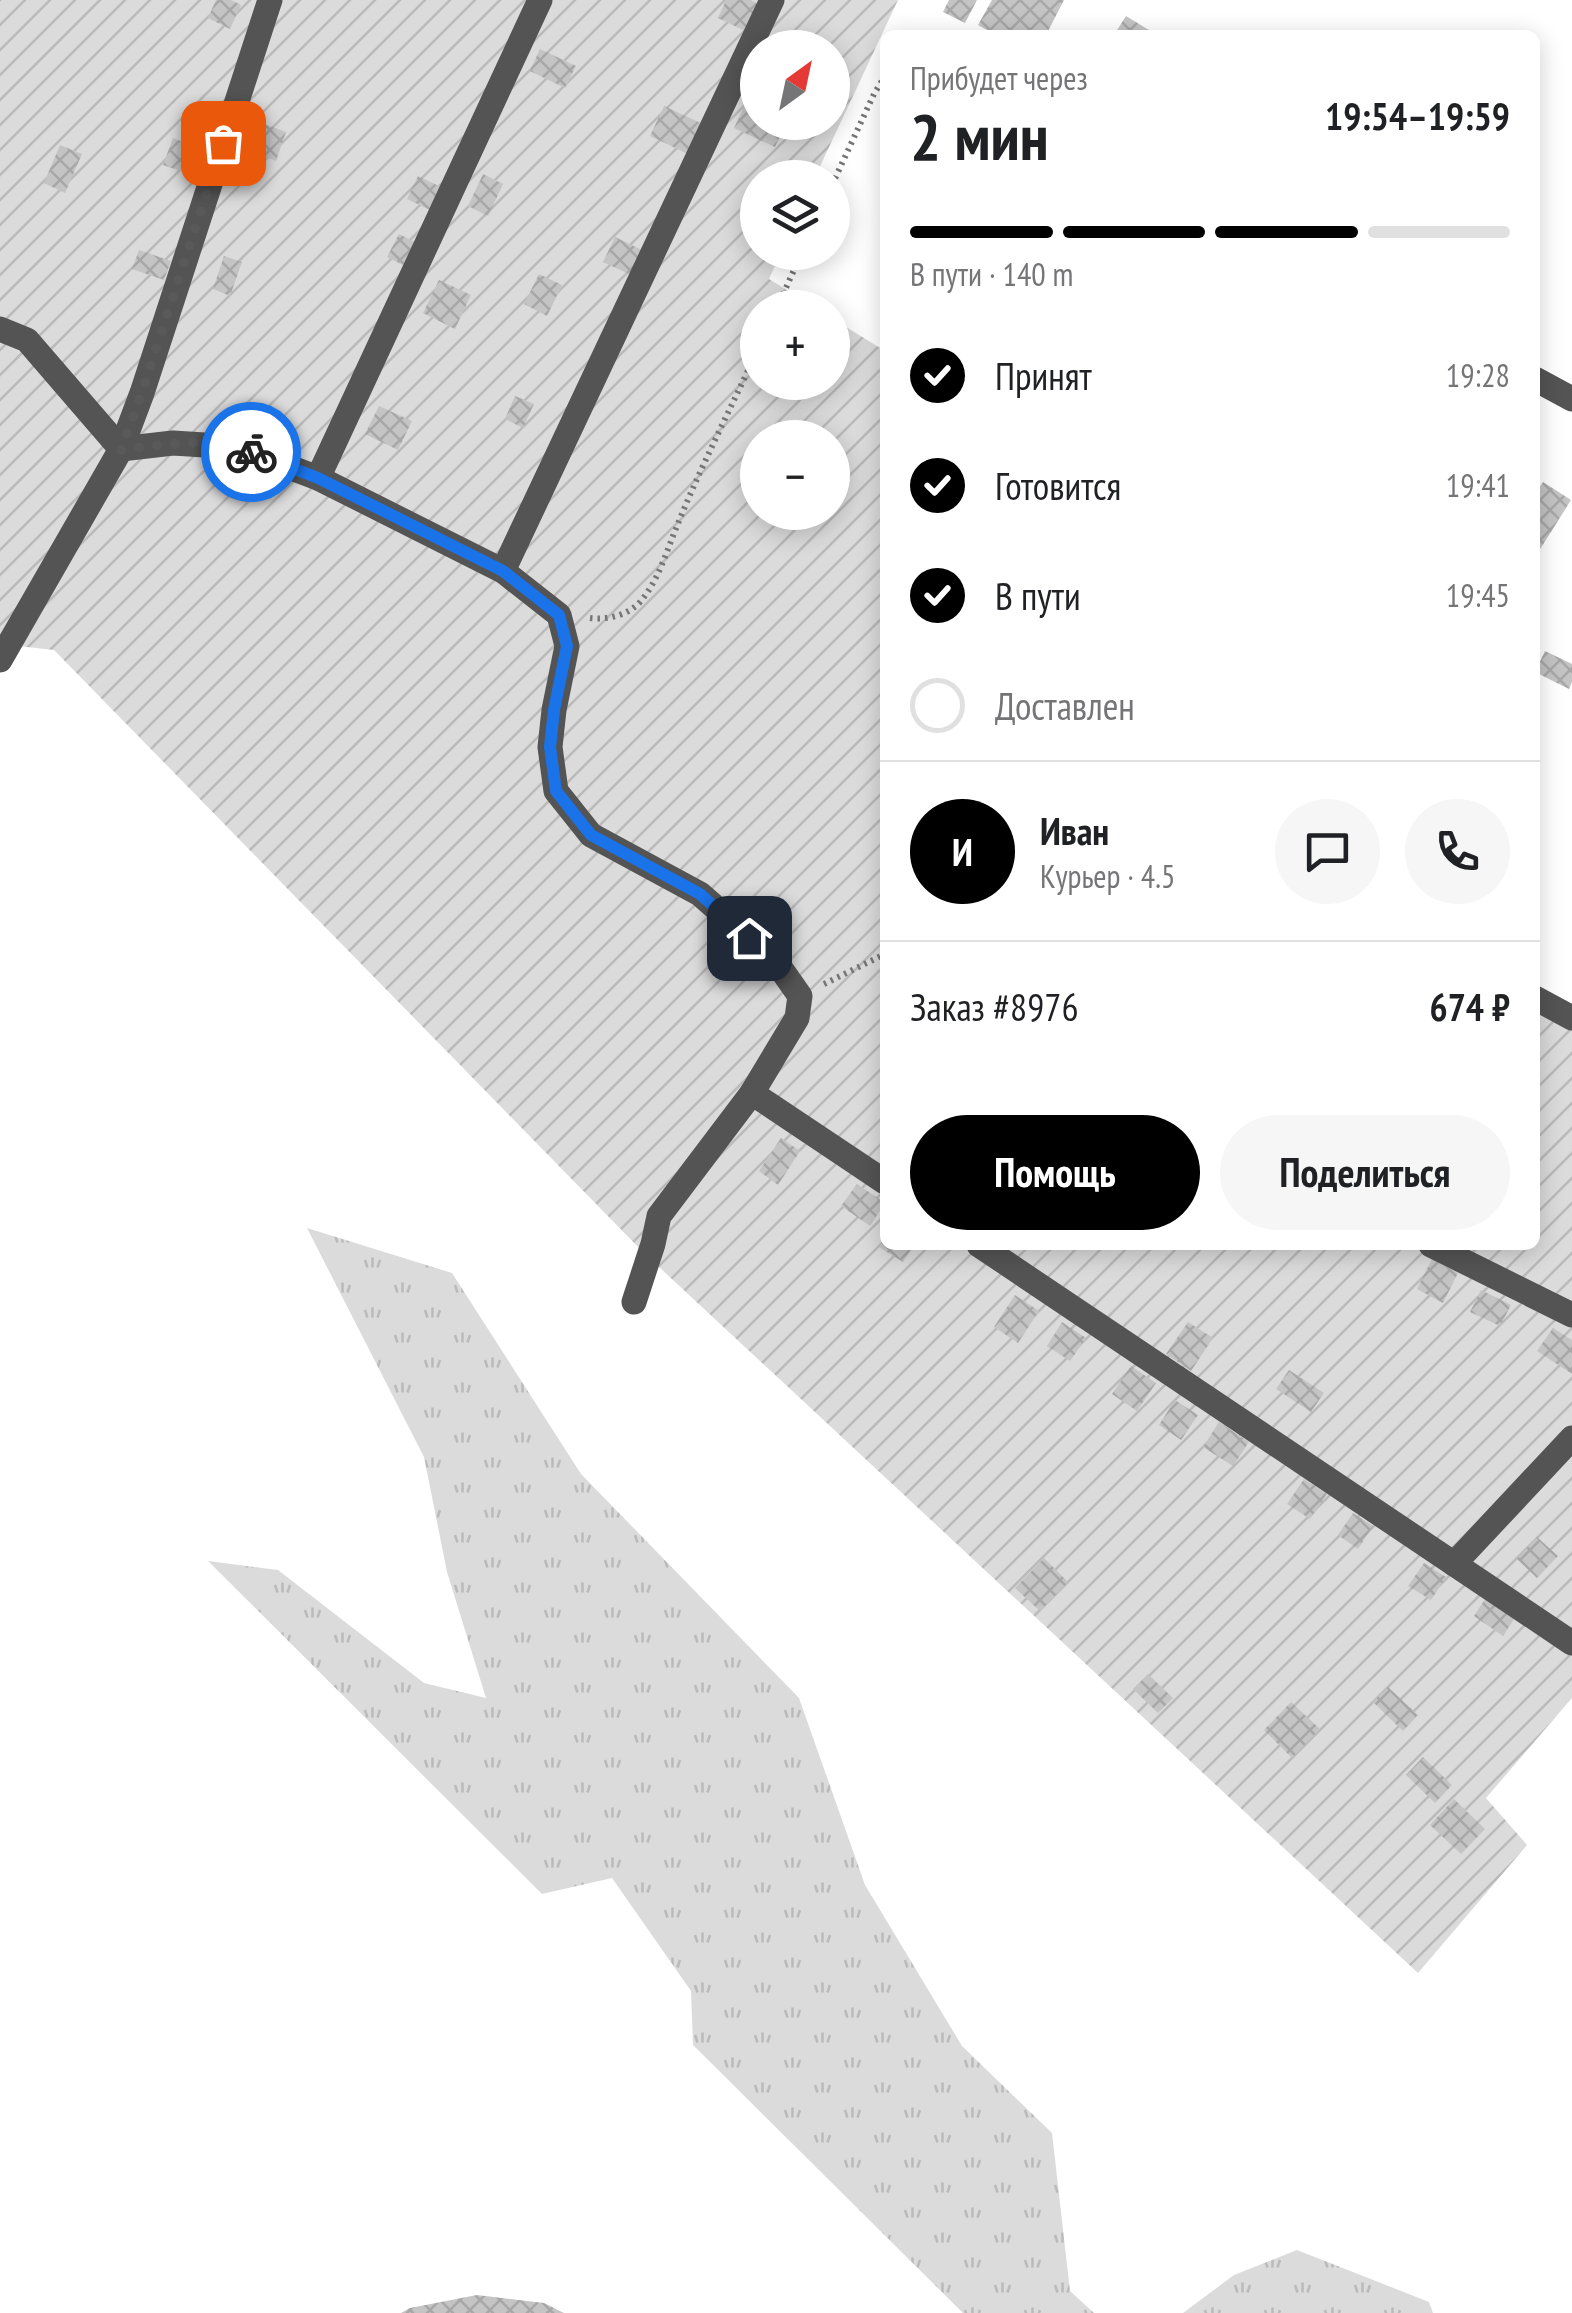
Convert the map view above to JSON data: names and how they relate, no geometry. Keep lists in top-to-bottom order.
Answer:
{
  "north": "top right",
  "page": {
    "map_buttons": ["+", "−"],
    "heading": ["2 мин", "Прибудет через", "19:54–19:59"],
    "panel": [
      "Иван",
      "Курьер · 4.5",
      "Заказ #8976",
      "674 ₽"
    ],
    "bar": "В пути · 140 m",
    "list": [
      ["Принят", "19:28"],
      ["Готовится", "19:41"],
      ["В пути", "19:45"],
      "Доставлен"
    ],
    "round": "И",
    "buttons": ["Помощь", "Поделиться"]
  }
}
